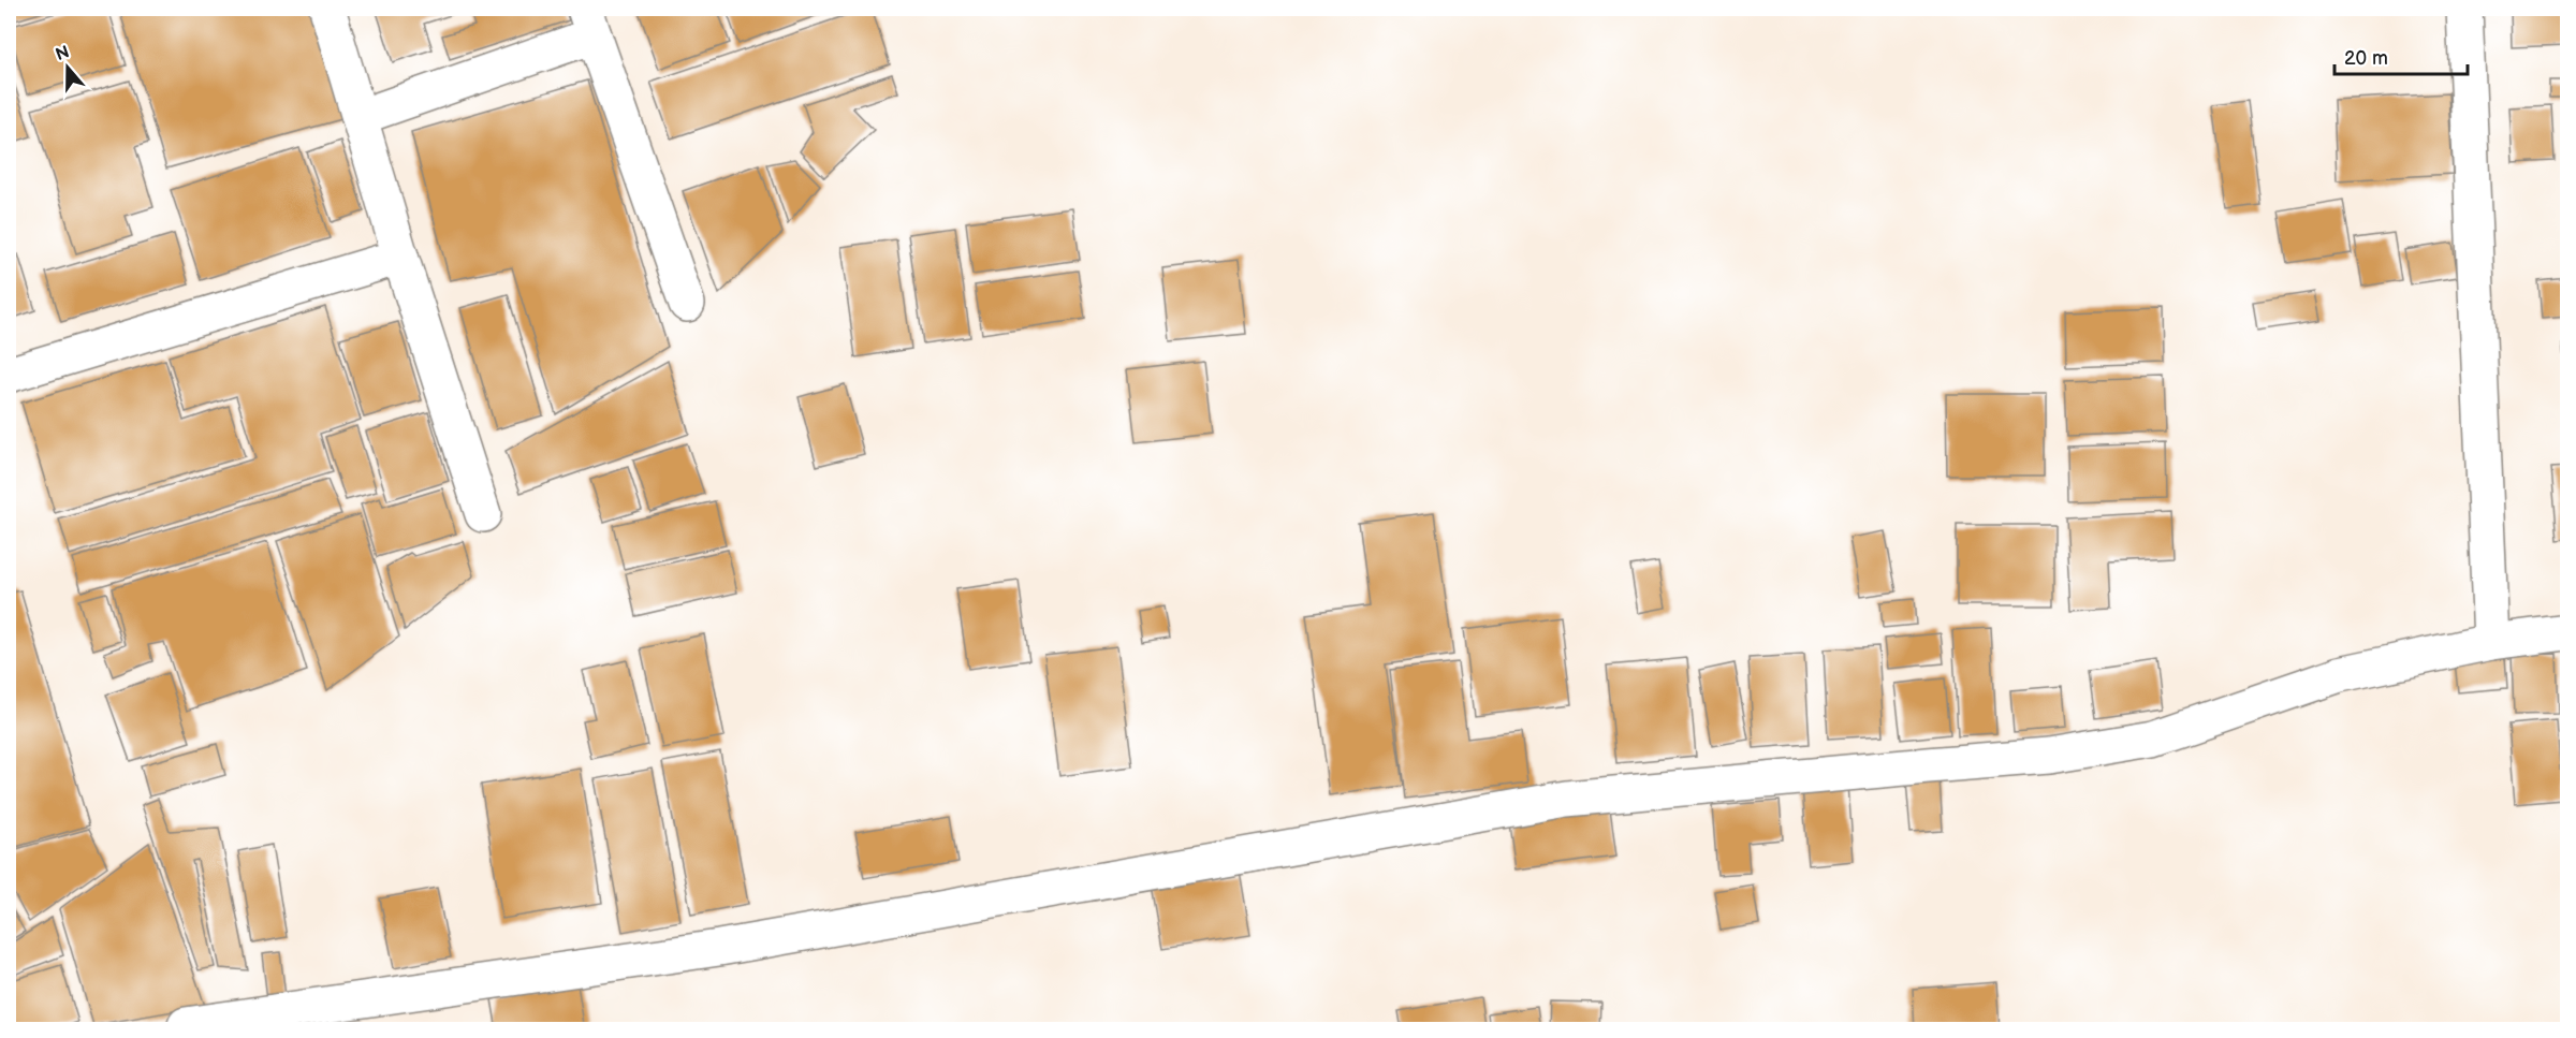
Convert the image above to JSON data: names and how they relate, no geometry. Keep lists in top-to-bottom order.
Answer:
{
  "scale_bar": "20 m",
  "north": "top"
}
